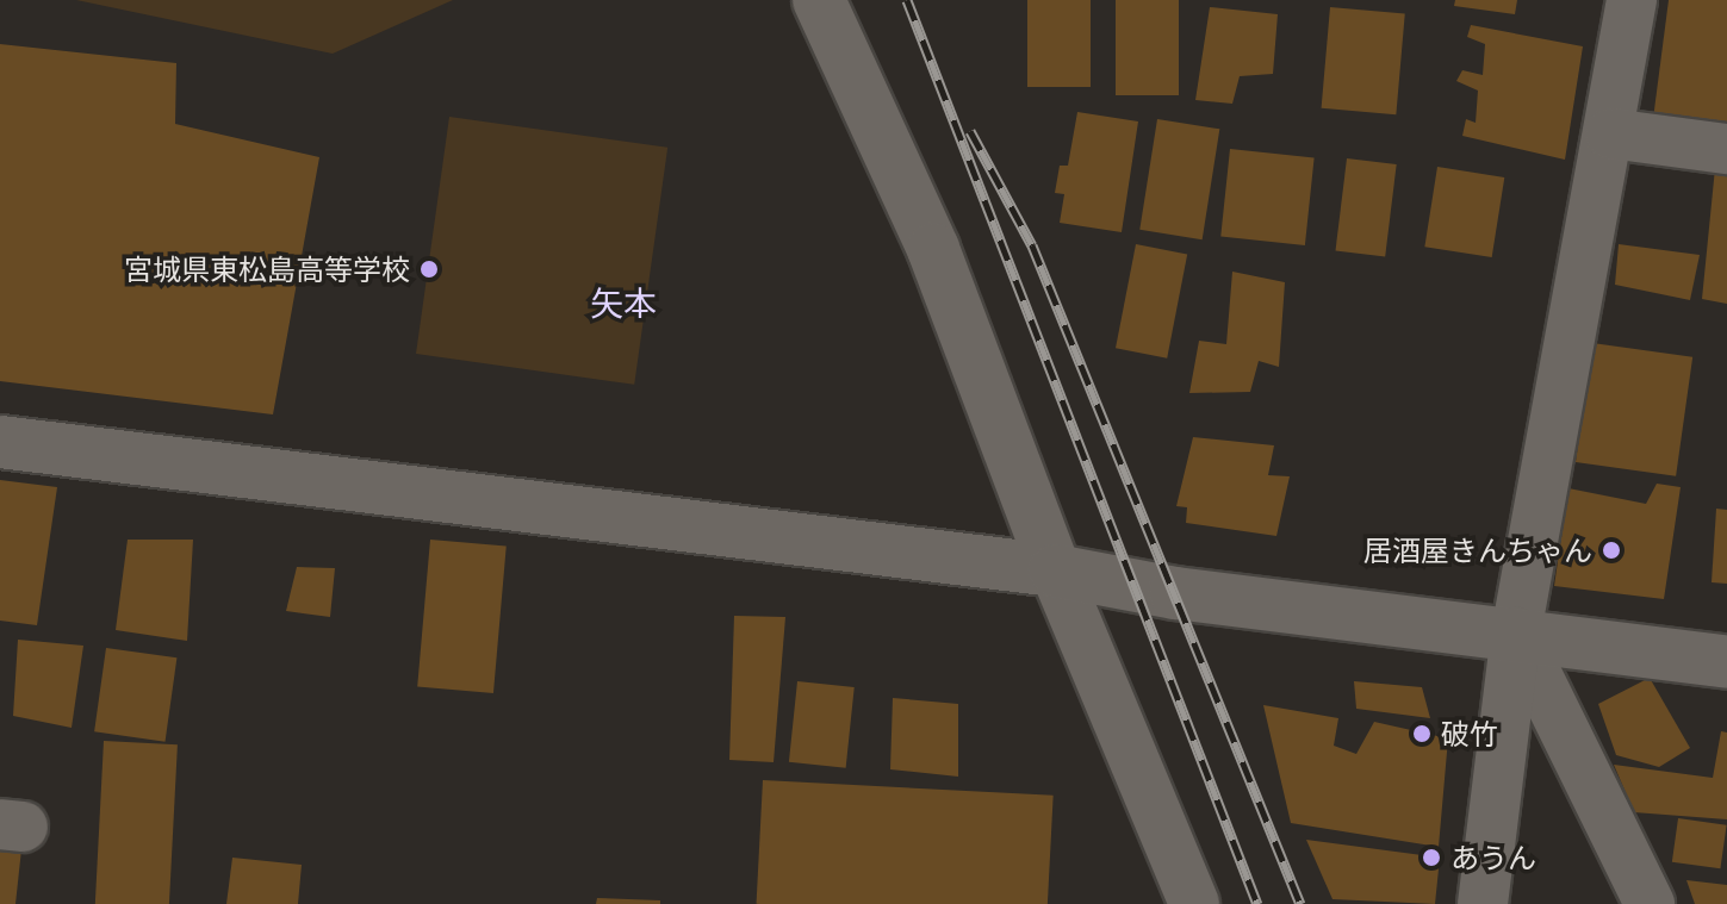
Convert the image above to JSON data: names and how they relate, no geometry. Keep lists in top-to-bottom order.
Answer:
{
  "districts": ["矢本"],
  "places": [
    "宮城県東松島高等学校",
    "居酒屋きんちゃん",
    "破竹",
    "あうん"
  ]
}
